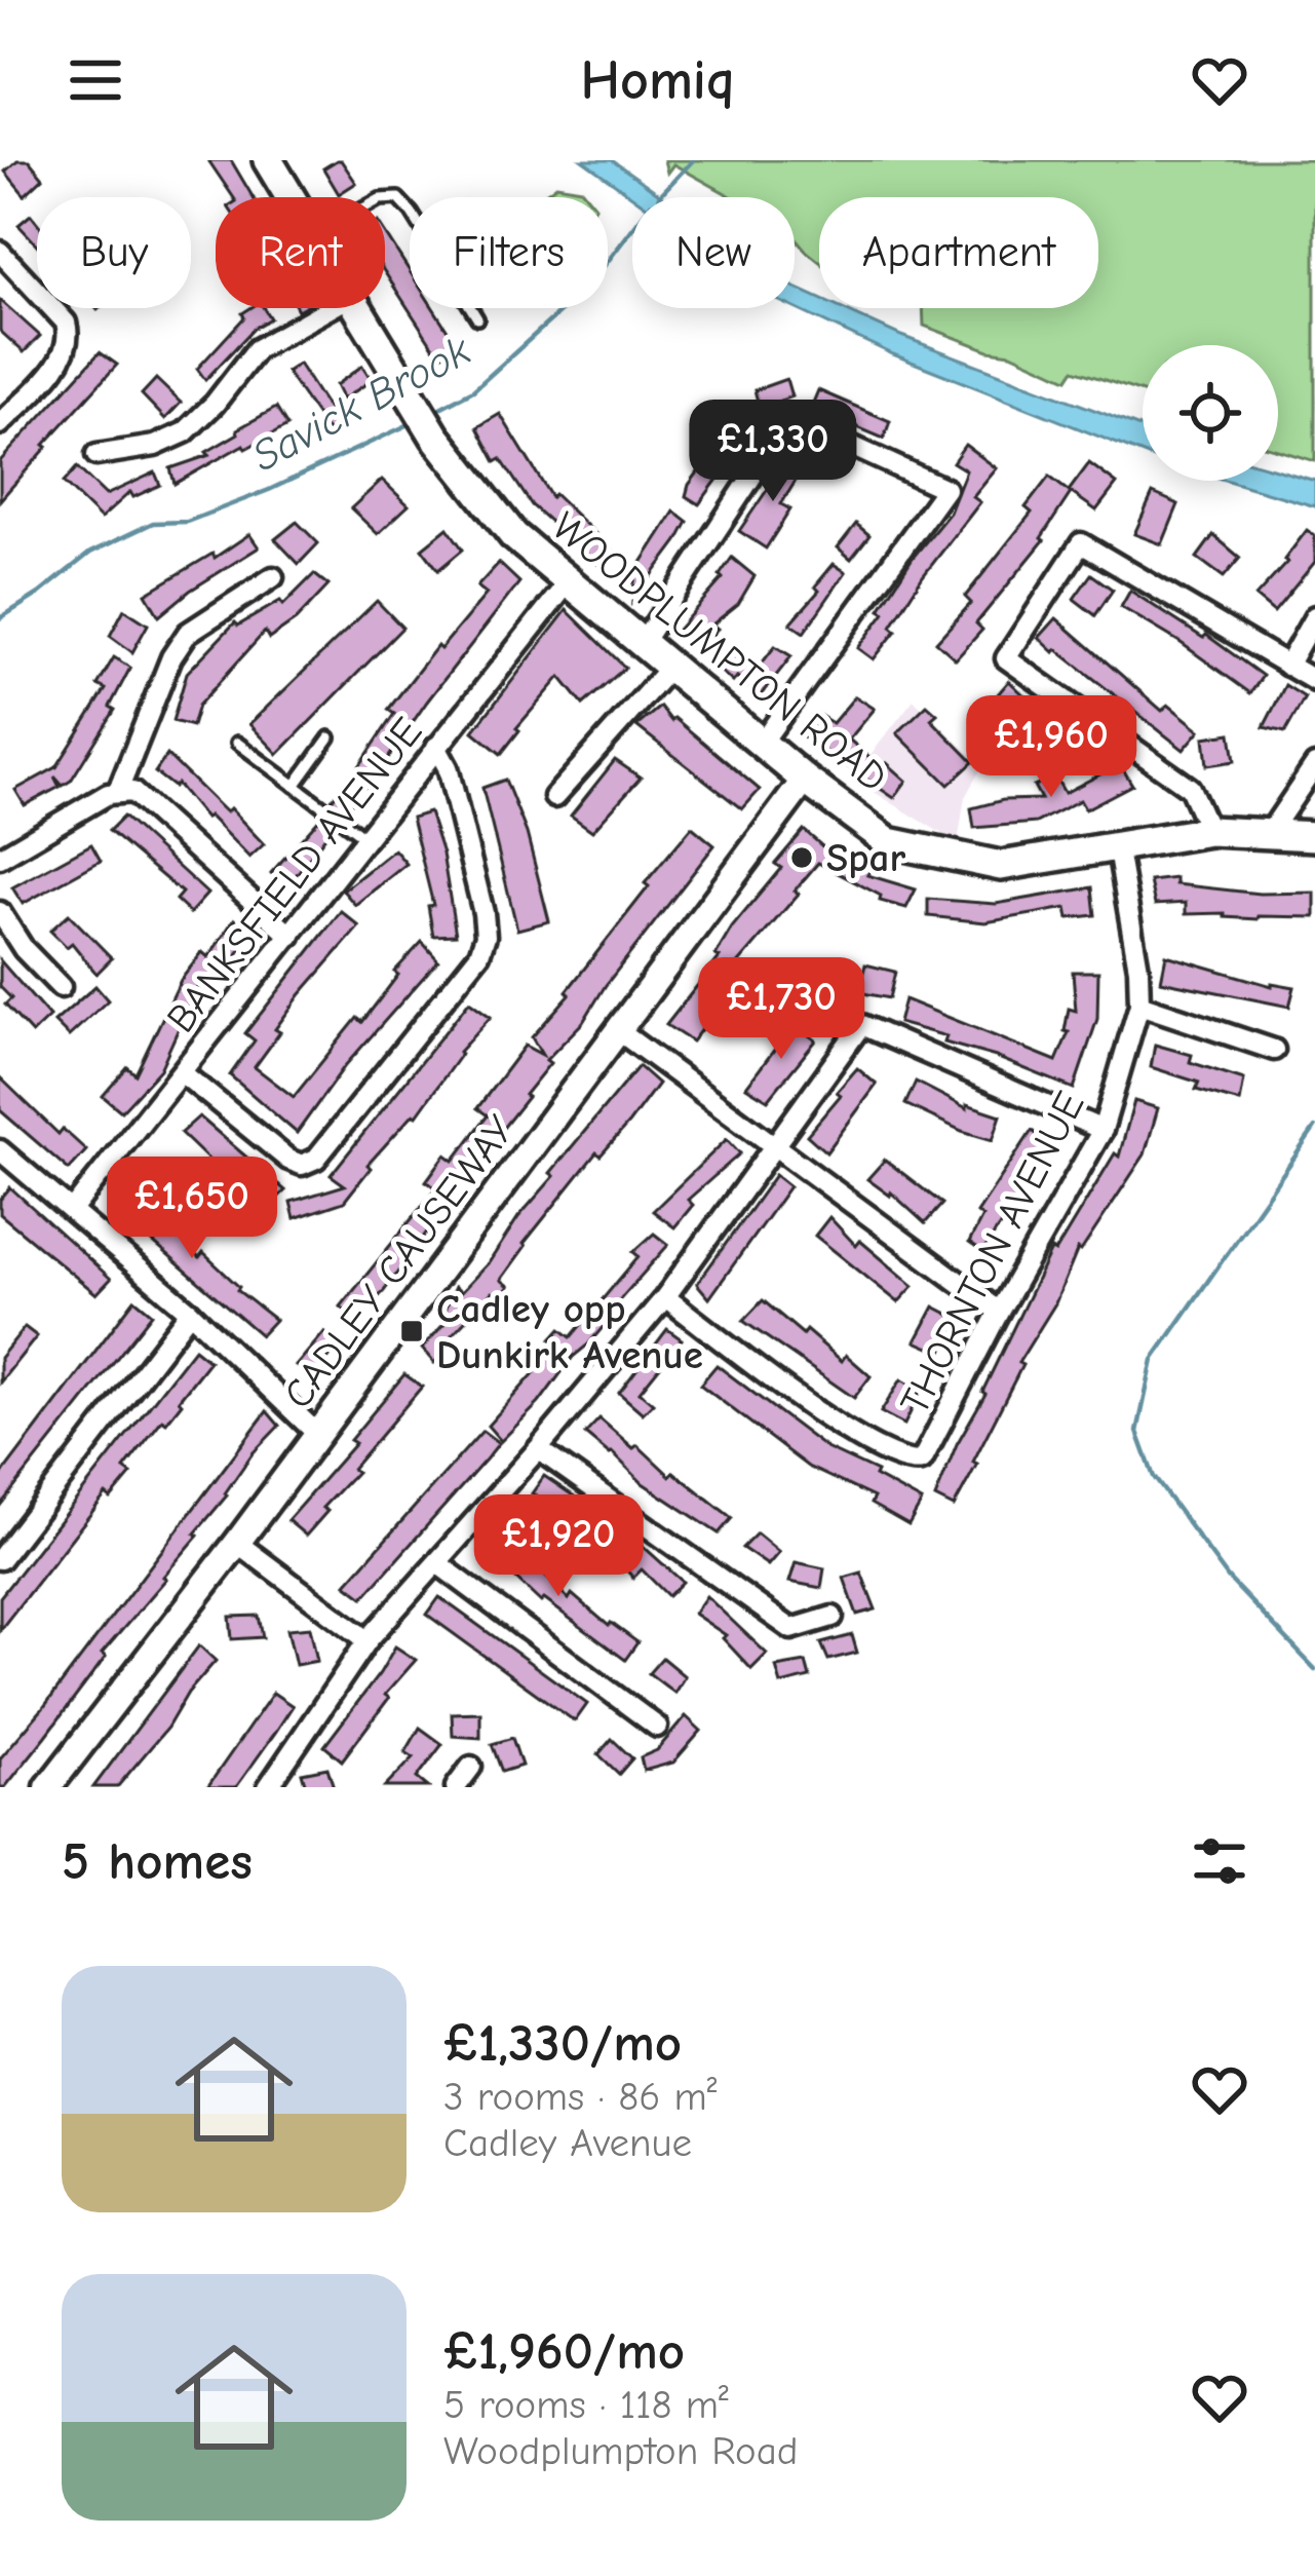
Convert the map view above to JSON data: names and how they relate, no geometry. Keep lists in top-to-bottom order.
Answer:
{
  "streets": {
    "main road": ["WOODPLUMPTON ROAD"],
    "street": ["BANKSFIELD AVENUE", "THORNTON AVENUE", "CADLEY CAUSEWAY"]
  },
  "crossings": [
    ["WOODPLUMPTON ROAD", "BANKSFIELD AVENUE"],
    ["WOODPLUMPTON ROAD", "THORNTON AVENUE"],
    ["WOODPLUMPTON ROAD", "CADLEY CAUSEWAY"]
  ],
  "water": ["Savick Brook"],
  "places": {
    "other": ["Spar"],
    "transit": ["Cadley opp Dunkirk Avenue"]
  },
  "page": {
    "header": "Homiq",
    "chip": [
      "Buy",
      "Rent",
      "Filters",
      "New",
      "Apartment"
    ],
    "price": [
      "£1,330",
      "£1,960",
      "£1,730",
      "£1,650",
      "£1,920"
    ],
    "heading": "5 homes",
    "list": [
      {
        "name": "£1,330/mo",
        "note": "3 rooms · 86 m² · Cadley Avenue"
      },
      {
        "name": "£1,960/mo",
        "note": "5 rooms · 118 m² · Woodplumpton Road"
      }
    ]
  }
}
